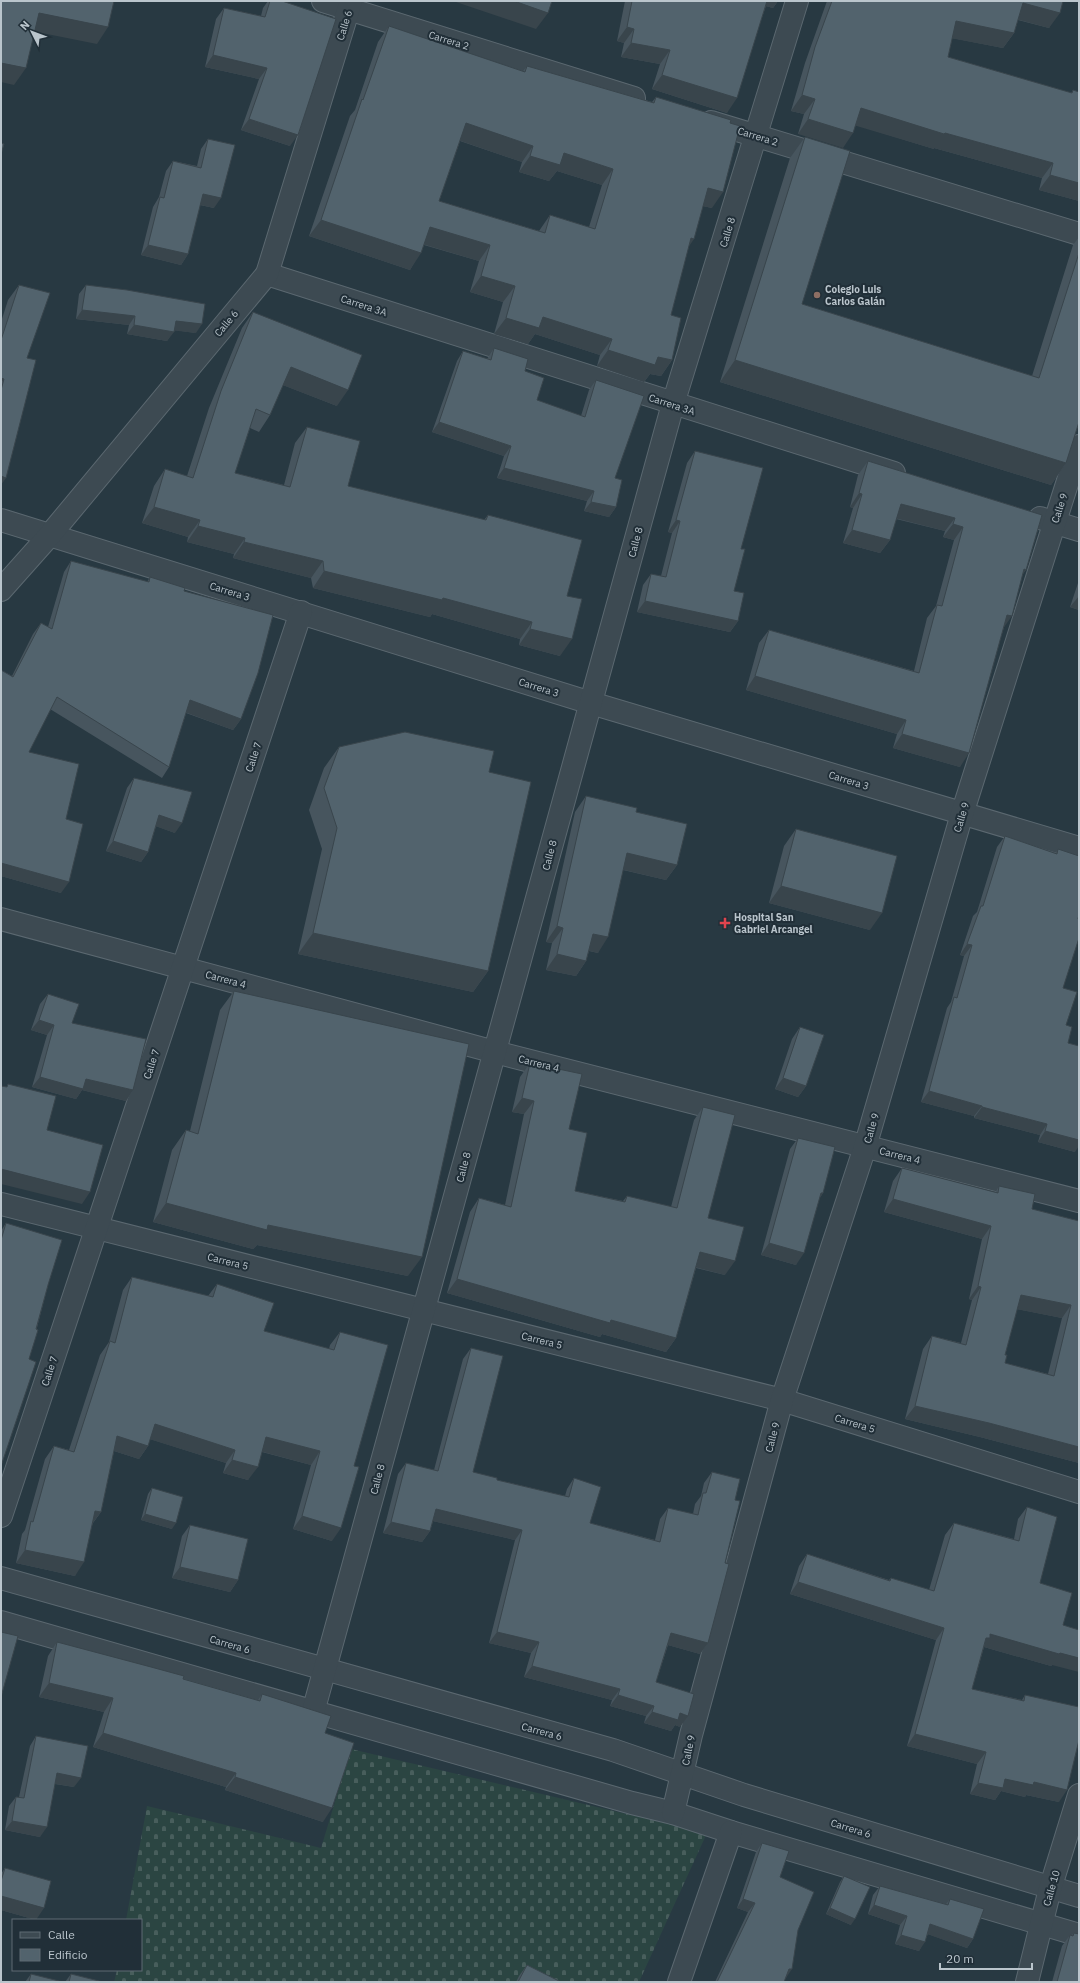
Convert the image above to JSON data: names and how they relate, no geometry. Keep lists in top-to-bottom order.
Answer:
{
  "streets": {
    "street": [
      "Calle 6",
      "Carrera 2",
      "Calle 8",
      "Carrera 3A",
      "Calle 9",
      "Carrera 3",
      "Calle 7",
      "Carrera 4",
      "Carrera 5",
      "Carrera 6",
      "Calle 10"
    ]
  },
  "crossings": [
    ["Calle 6", "Carrera 2"],
    ["Calle 6", "Carrera 3A"],
    ["Calle 6", "Carrera 3"],
    ["Carrera 2", "Calle 8"],
    ["Calle 8", "Carrera 3A"],
    ["Calle 8", "Carrera 3"],
    ["Calle 8", "Carrera 4"],
    ["Calle 8", "Carrera 5"],
    ["Calle 8", "Carrera 6"],
    ["Calle 9", "Carrera 3"],
    ["Calle 9", "Carrera 4"],
    ["Calle 9", "Carrera 5"],
    ["Calle 9", "Carrera 6"],
    ["Carrera 3", "Calle 7"],
    ["Calle 7", "Carrera 4"],
    ["Calle 7", "Carrera 5"],
    ["Carrera 6", "Calle 10"]
  ],
  "places": {
    "other": ["Colegio Luis Carlos Galán"],
    "health": ["Hospital San Gabriel Arcangel"]
  },
  "legend": ["Calle", "Edificio"],
  "scale_bar": "20 m",
  "north": "top left"
}
